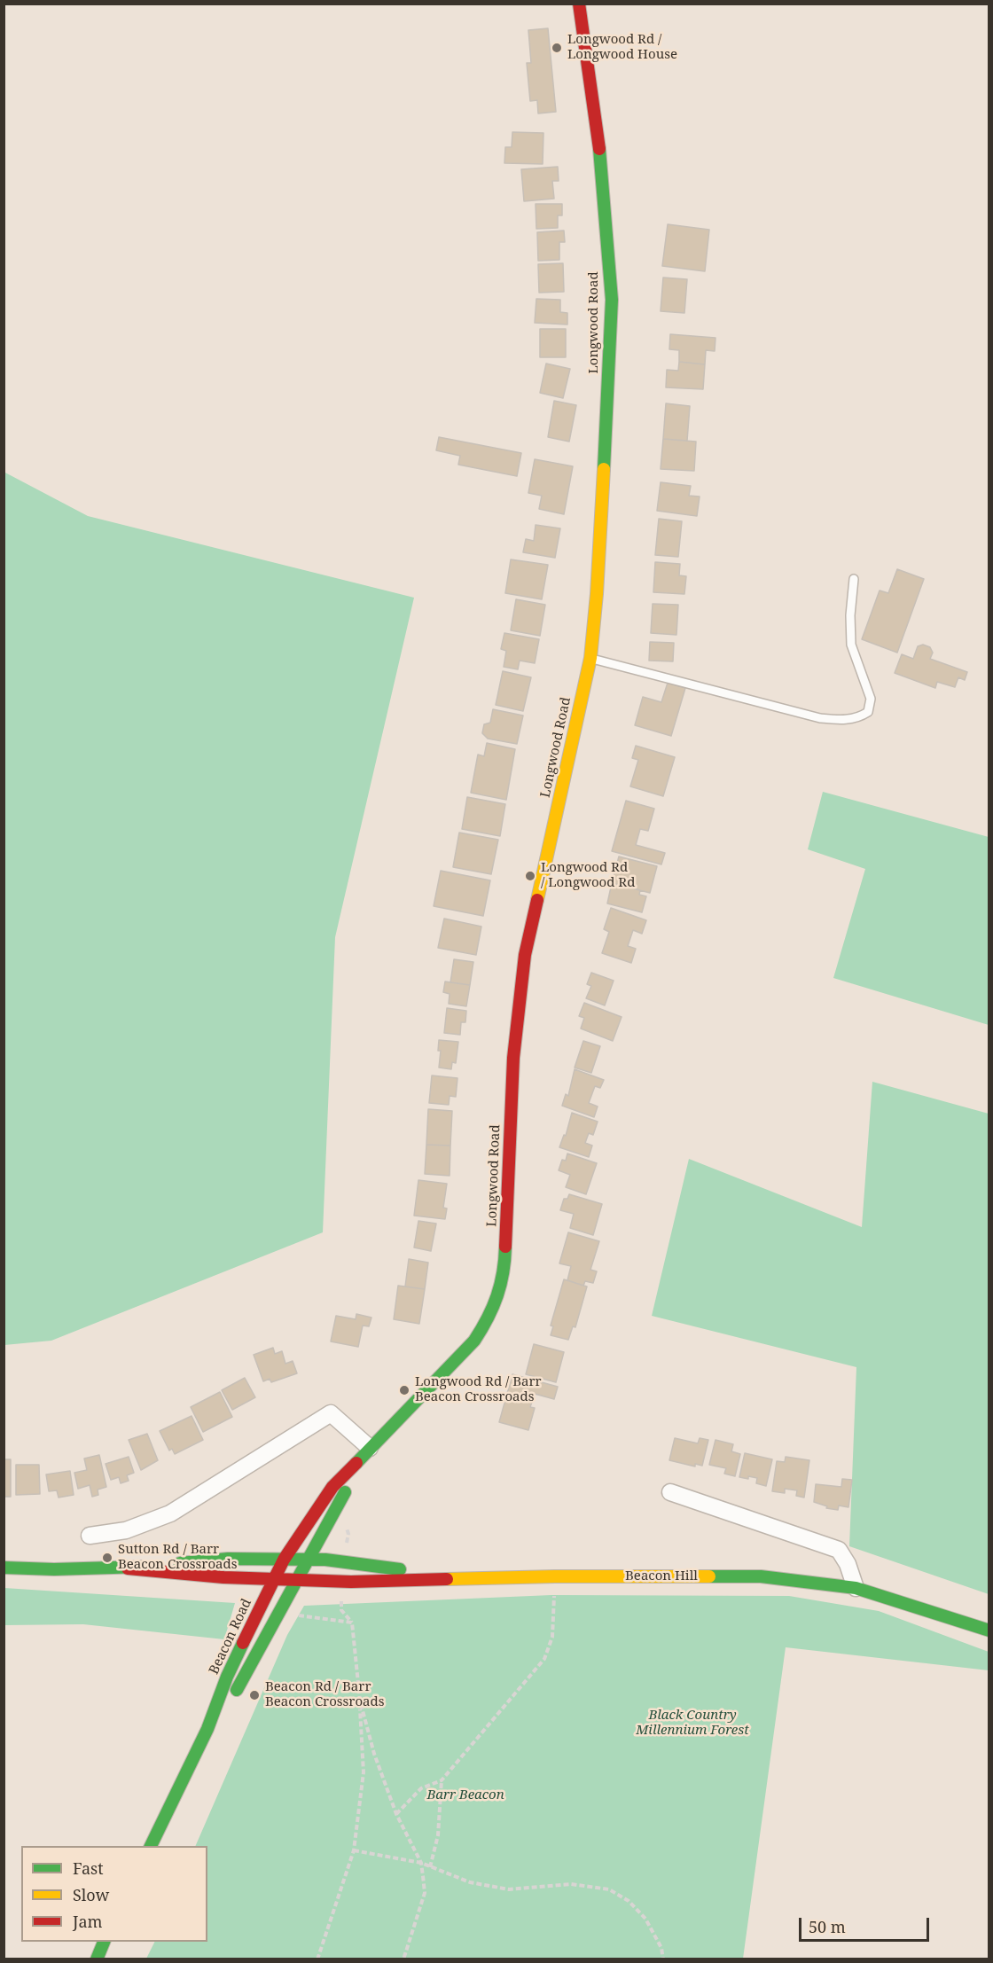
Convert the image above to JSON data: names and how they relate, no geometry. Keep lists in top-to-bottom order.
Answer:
{
  "streets": {
    "main road": ["Longwood Road", "Beacon Hill", "Beacon Road"]
  },
  "crossings": [
    ["Longwood Road", "Beacon Hill"],
    ["Longwood Road", "Beacon Road"],
    ["Beacon Hill", "Beacon Road"]
  ],
  "parks": ["Black Country Millennium Forest", "Barr Beacon"],
  "places": [
    "Longwood Rd / Longwood House",
    "Longwood Rd / Longwood Rd",
    "Longwood Rd / Barr Beacon Crossroads",
    "Sutton Rd / Barr Beacon Crossroads",
    "Beacon Rd / Barr Beacon Crossroads"
  ],
  "legend": ["Fast", "Slow", "Jam"],
  "scale_bar": "50 m"
}
